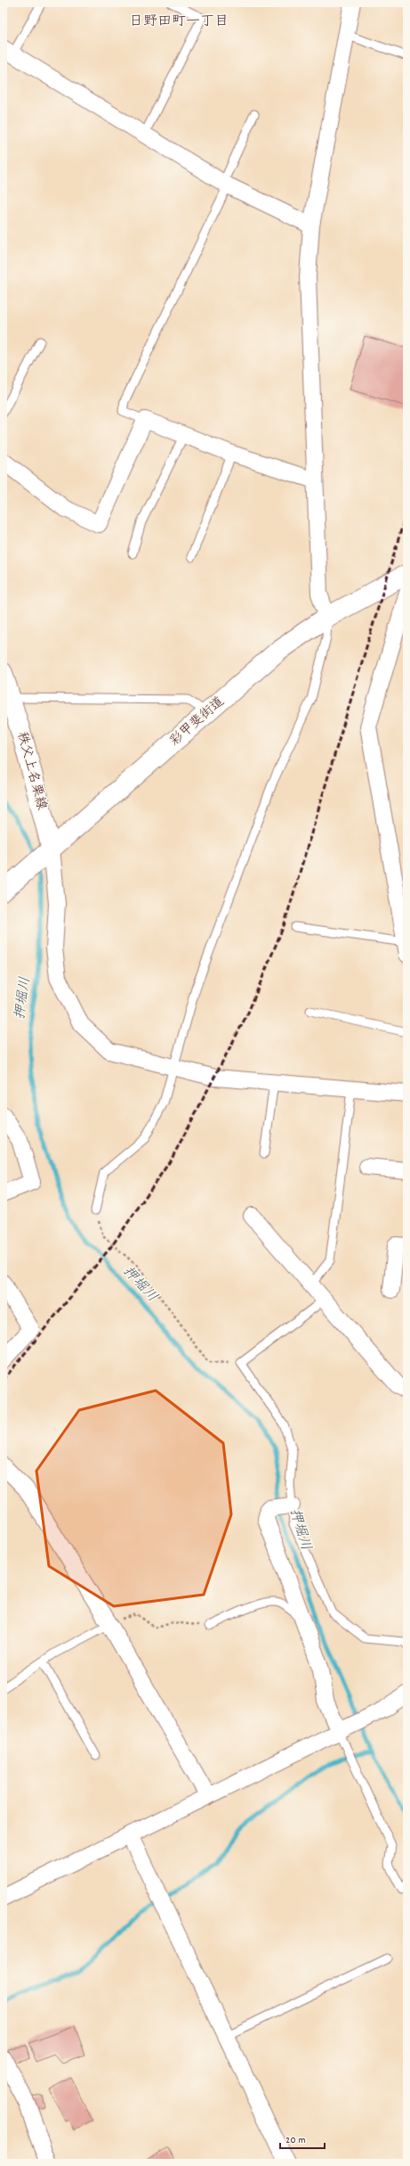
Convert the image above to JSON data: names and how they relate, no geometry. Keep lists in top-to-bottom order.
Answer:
{
  "streets": {
    "main road": ["彩甲斐街道", "秩父上名栗線"]
  },
  "crossings": [
    ["彩甲斐街道", "秩父上名栗線"]
  ],
  "districts": ["日野田町一丁目"],
  "water": ["押堀川"],
  "scale_bar": "20 m"
}
